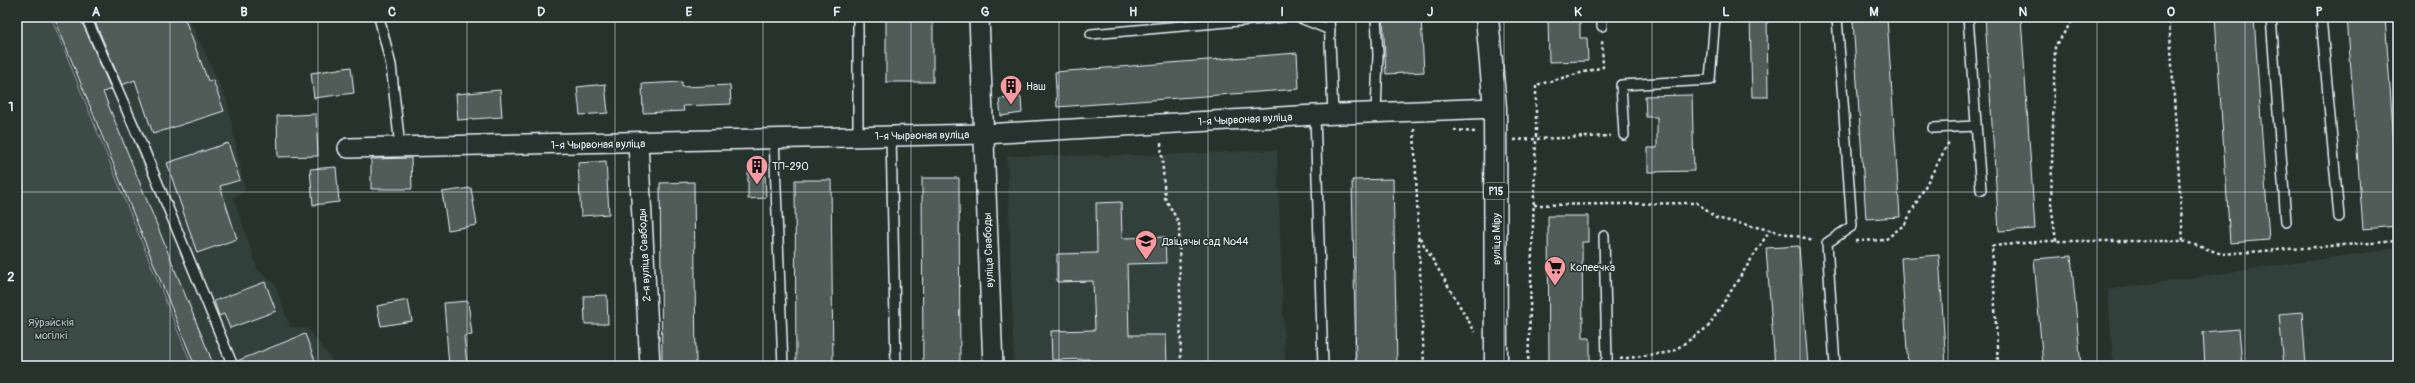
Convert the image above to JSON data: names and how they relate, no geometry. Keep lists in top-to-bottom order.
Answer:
{
  "streets": {
    "main road": ["Р15", "вуліца Міру"],
    "street": ["1-я Чырвоная вуліца", "вуліца Свабоды", "2-я вуліца Свабоды"]
  },
  "crossings": [
    ["1-я Чырвоная вуліца", "вуліца Міру"],
    ["1-я Чырвоная вуліца", "вуліца Свабоды"],
    ["1-я Чырвоная вуліца", "2-я вуліца Свабоды"]
  ],
  "parks": ["Яўрэйскія могілкі"],
  "places": {
    "building": ["Наш", "ТП-290"],
    "school or university": ["Дзіцячы сад №44"],
    "supermarket": ["Копеечка"]
  },
  "grid": {
    "columns": [
      "A",
      "B",
      "C",
      "D",
      "E",
      "F",
      "G",
      "H",
      "I",
      "J",
      "K",
      "L",
      "M",
      "N",
      "O",
      "P"
    ],
    "rows": ["1", "2"]
  }
}
